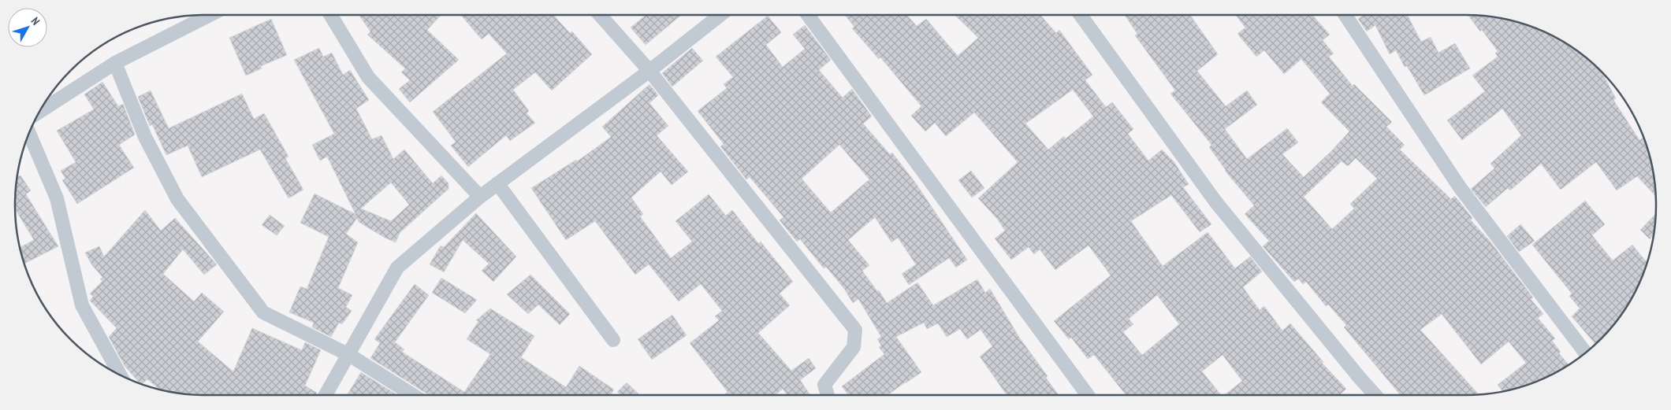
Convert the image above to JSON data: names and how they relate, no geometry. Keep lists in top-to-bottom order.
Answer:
{
  "north": "top right"
}
